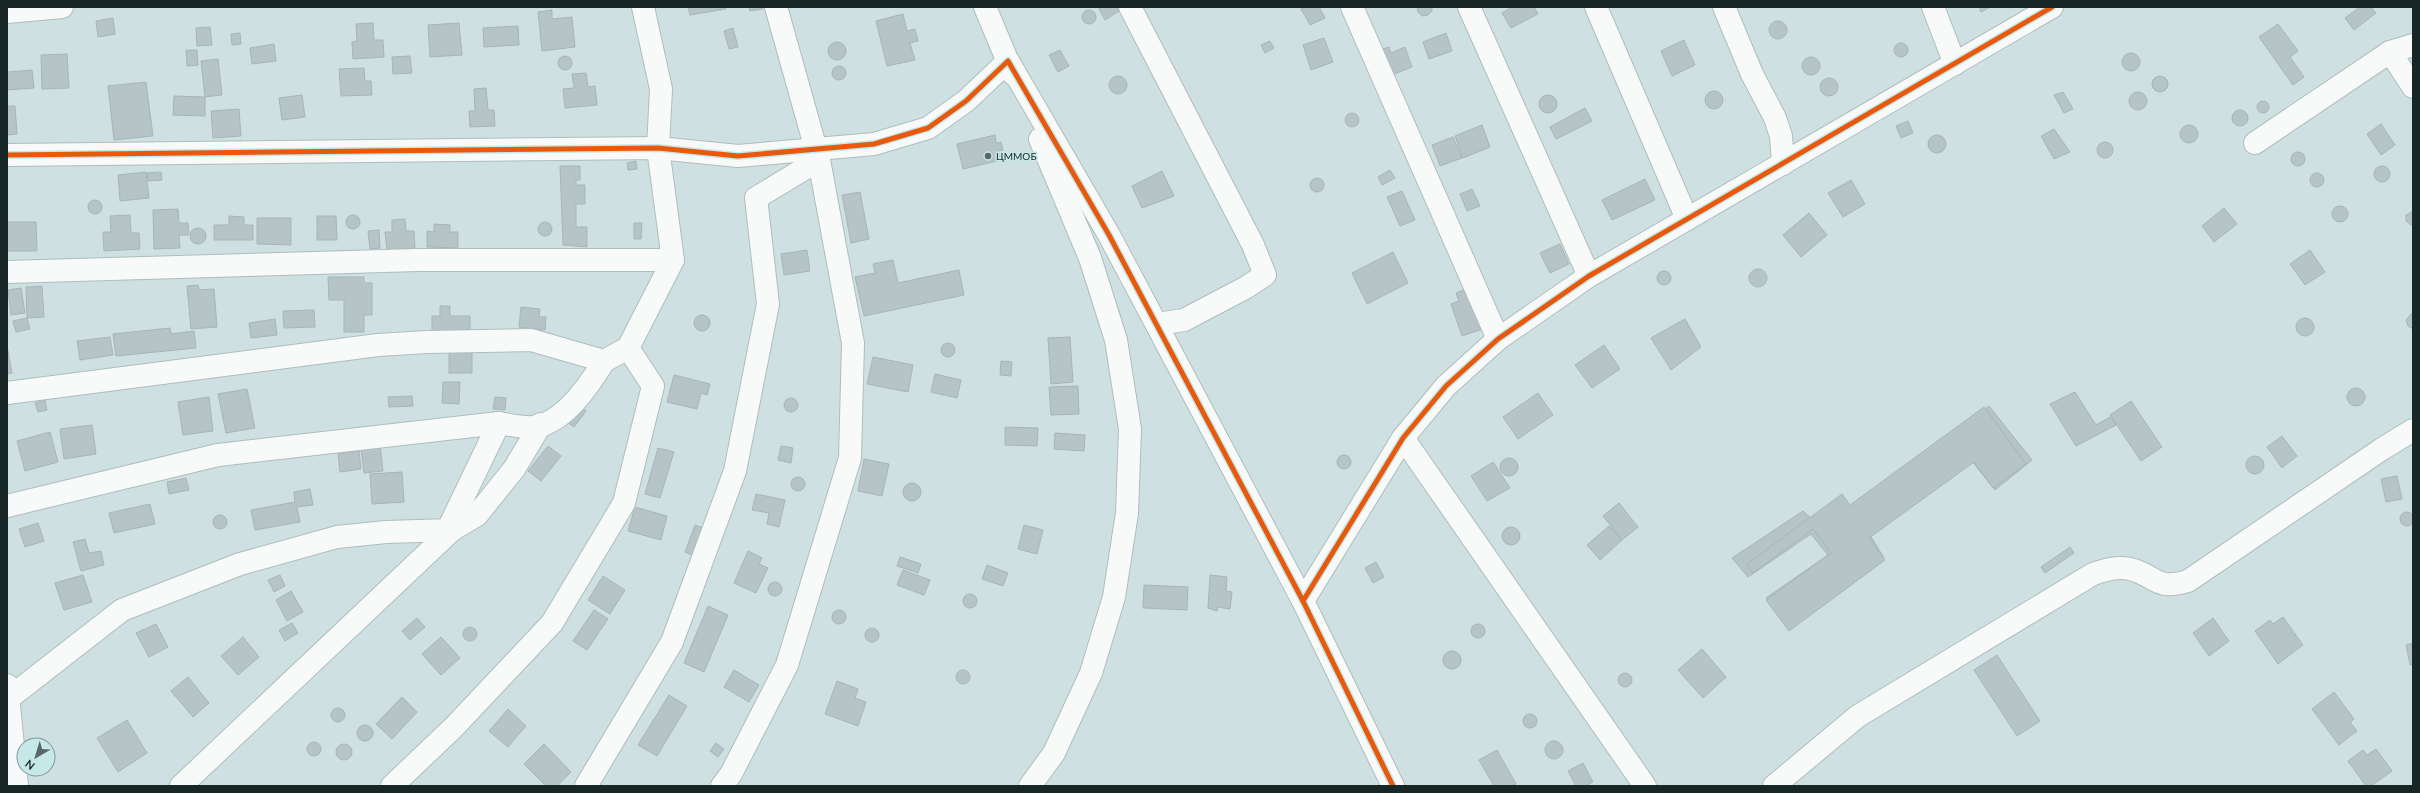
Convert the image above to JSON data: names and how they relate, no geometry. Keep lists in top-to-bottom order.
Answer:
{
  "places": ["ЦММОБ"],
  "north": "bottom left"
}
